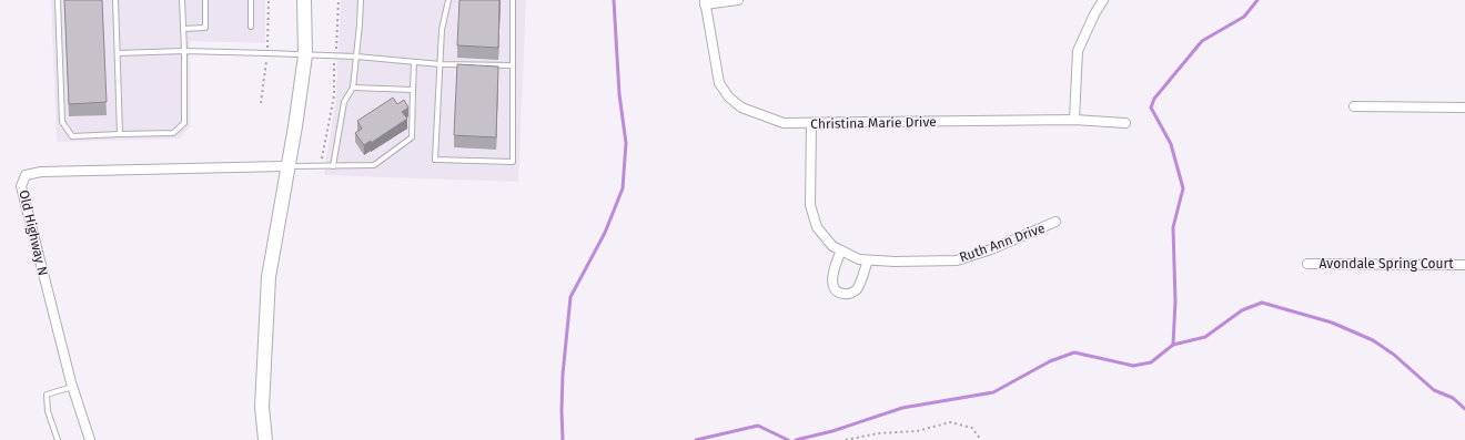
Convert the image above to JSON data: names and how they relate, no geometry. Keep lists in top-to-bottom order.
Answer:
{
  "streets": {
    "street": [
      "Christina Marie Drive",
      "Old Highway N",
      "Ruth Ann Drive",
      "Avondale Spring Court"
    ]
  },
  "crossings": [
    ["Christina Marie Drive", "Ruth Ann Drive"]
  ]
}
